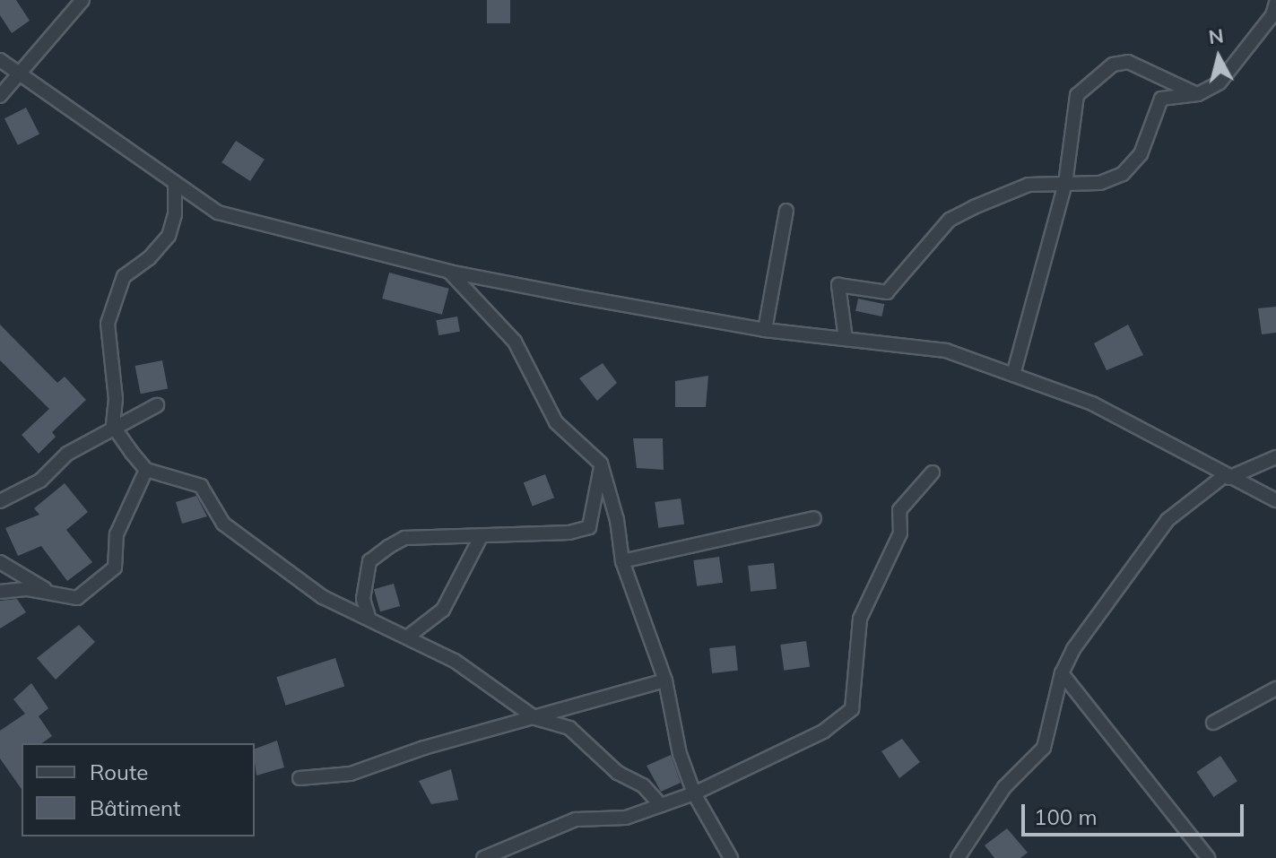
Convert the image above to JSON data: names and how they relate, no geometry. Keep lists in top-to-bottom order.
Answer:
{
  "legend": ["Route", "Bâtiment"],
  "scale_bar": "100 m",
  "north": "top"
}
